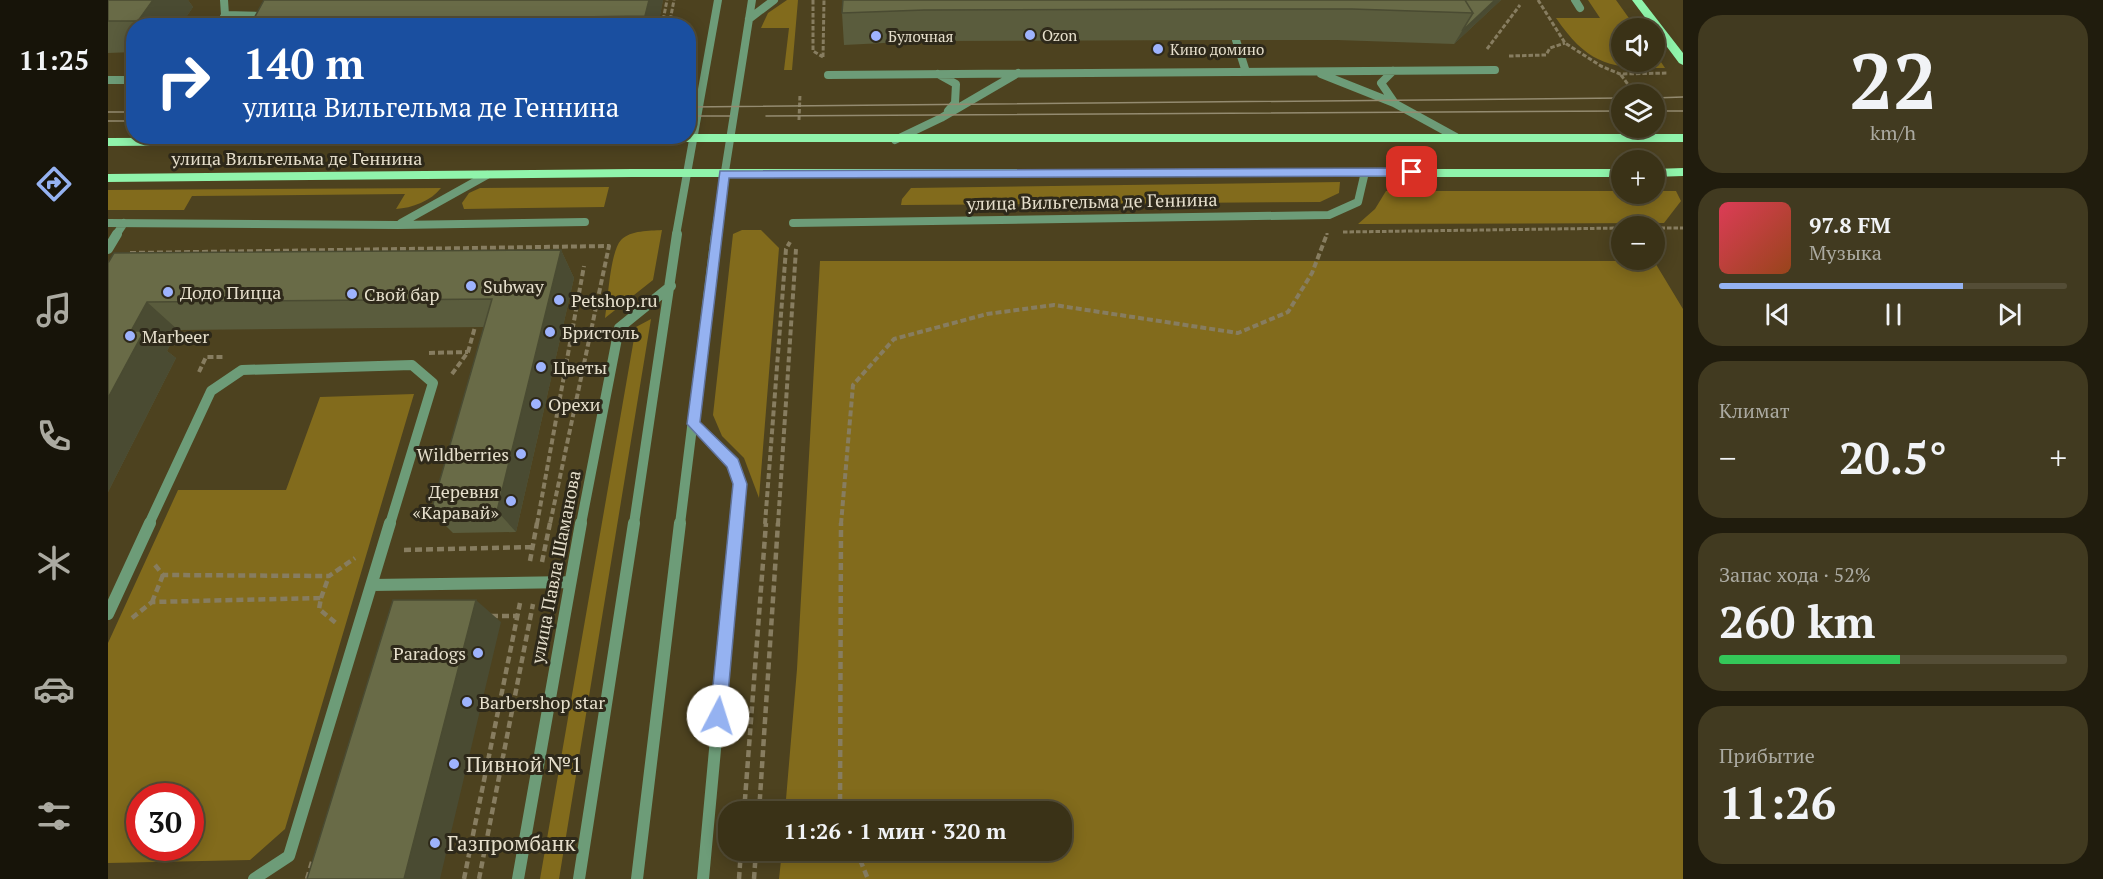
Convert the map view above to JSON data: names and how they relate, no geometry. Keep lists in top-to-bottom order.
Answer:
{
  "streets": {
    "main road": ["улица Вильгельма де Геннина"],
    "street": ["улица Павла Шаманова"]
  },
  "places": [
    "Ozon",
    "Булочная",
    "Кино домино",
    "Subway",
    "Додо Пицца",
    "Свой бар",
    "Petshop.ru",
    "Бристоль",
    "Магbeer",
    "Цветы",
    "Орехи",
    "Wildberries",
    "Деревня «Каравай»",
    "Paradogs",
    "Barbershop star",
    "Пивной №1",
    "Газпромбанк"
  ],
  "page": {
    "tabs": "11:25",
    "tile": [
      ["22", "km/h"],
      "Климат",
      ["Запас хода · 52%", "260 km"],
      ["Прибытие", "11:26"]
    ],
    "map_buttons": ["+", "−"],
    "turn": ["140 m", "улица Вильгельма де Геннина"],
    "song": ["97.8 FM", "Музыка"],
    "heat": ["−", "20.5°", "+"],
    "limit": "30",
    "trip": "11:26 · 1 мин · 320 m"
  }
}
